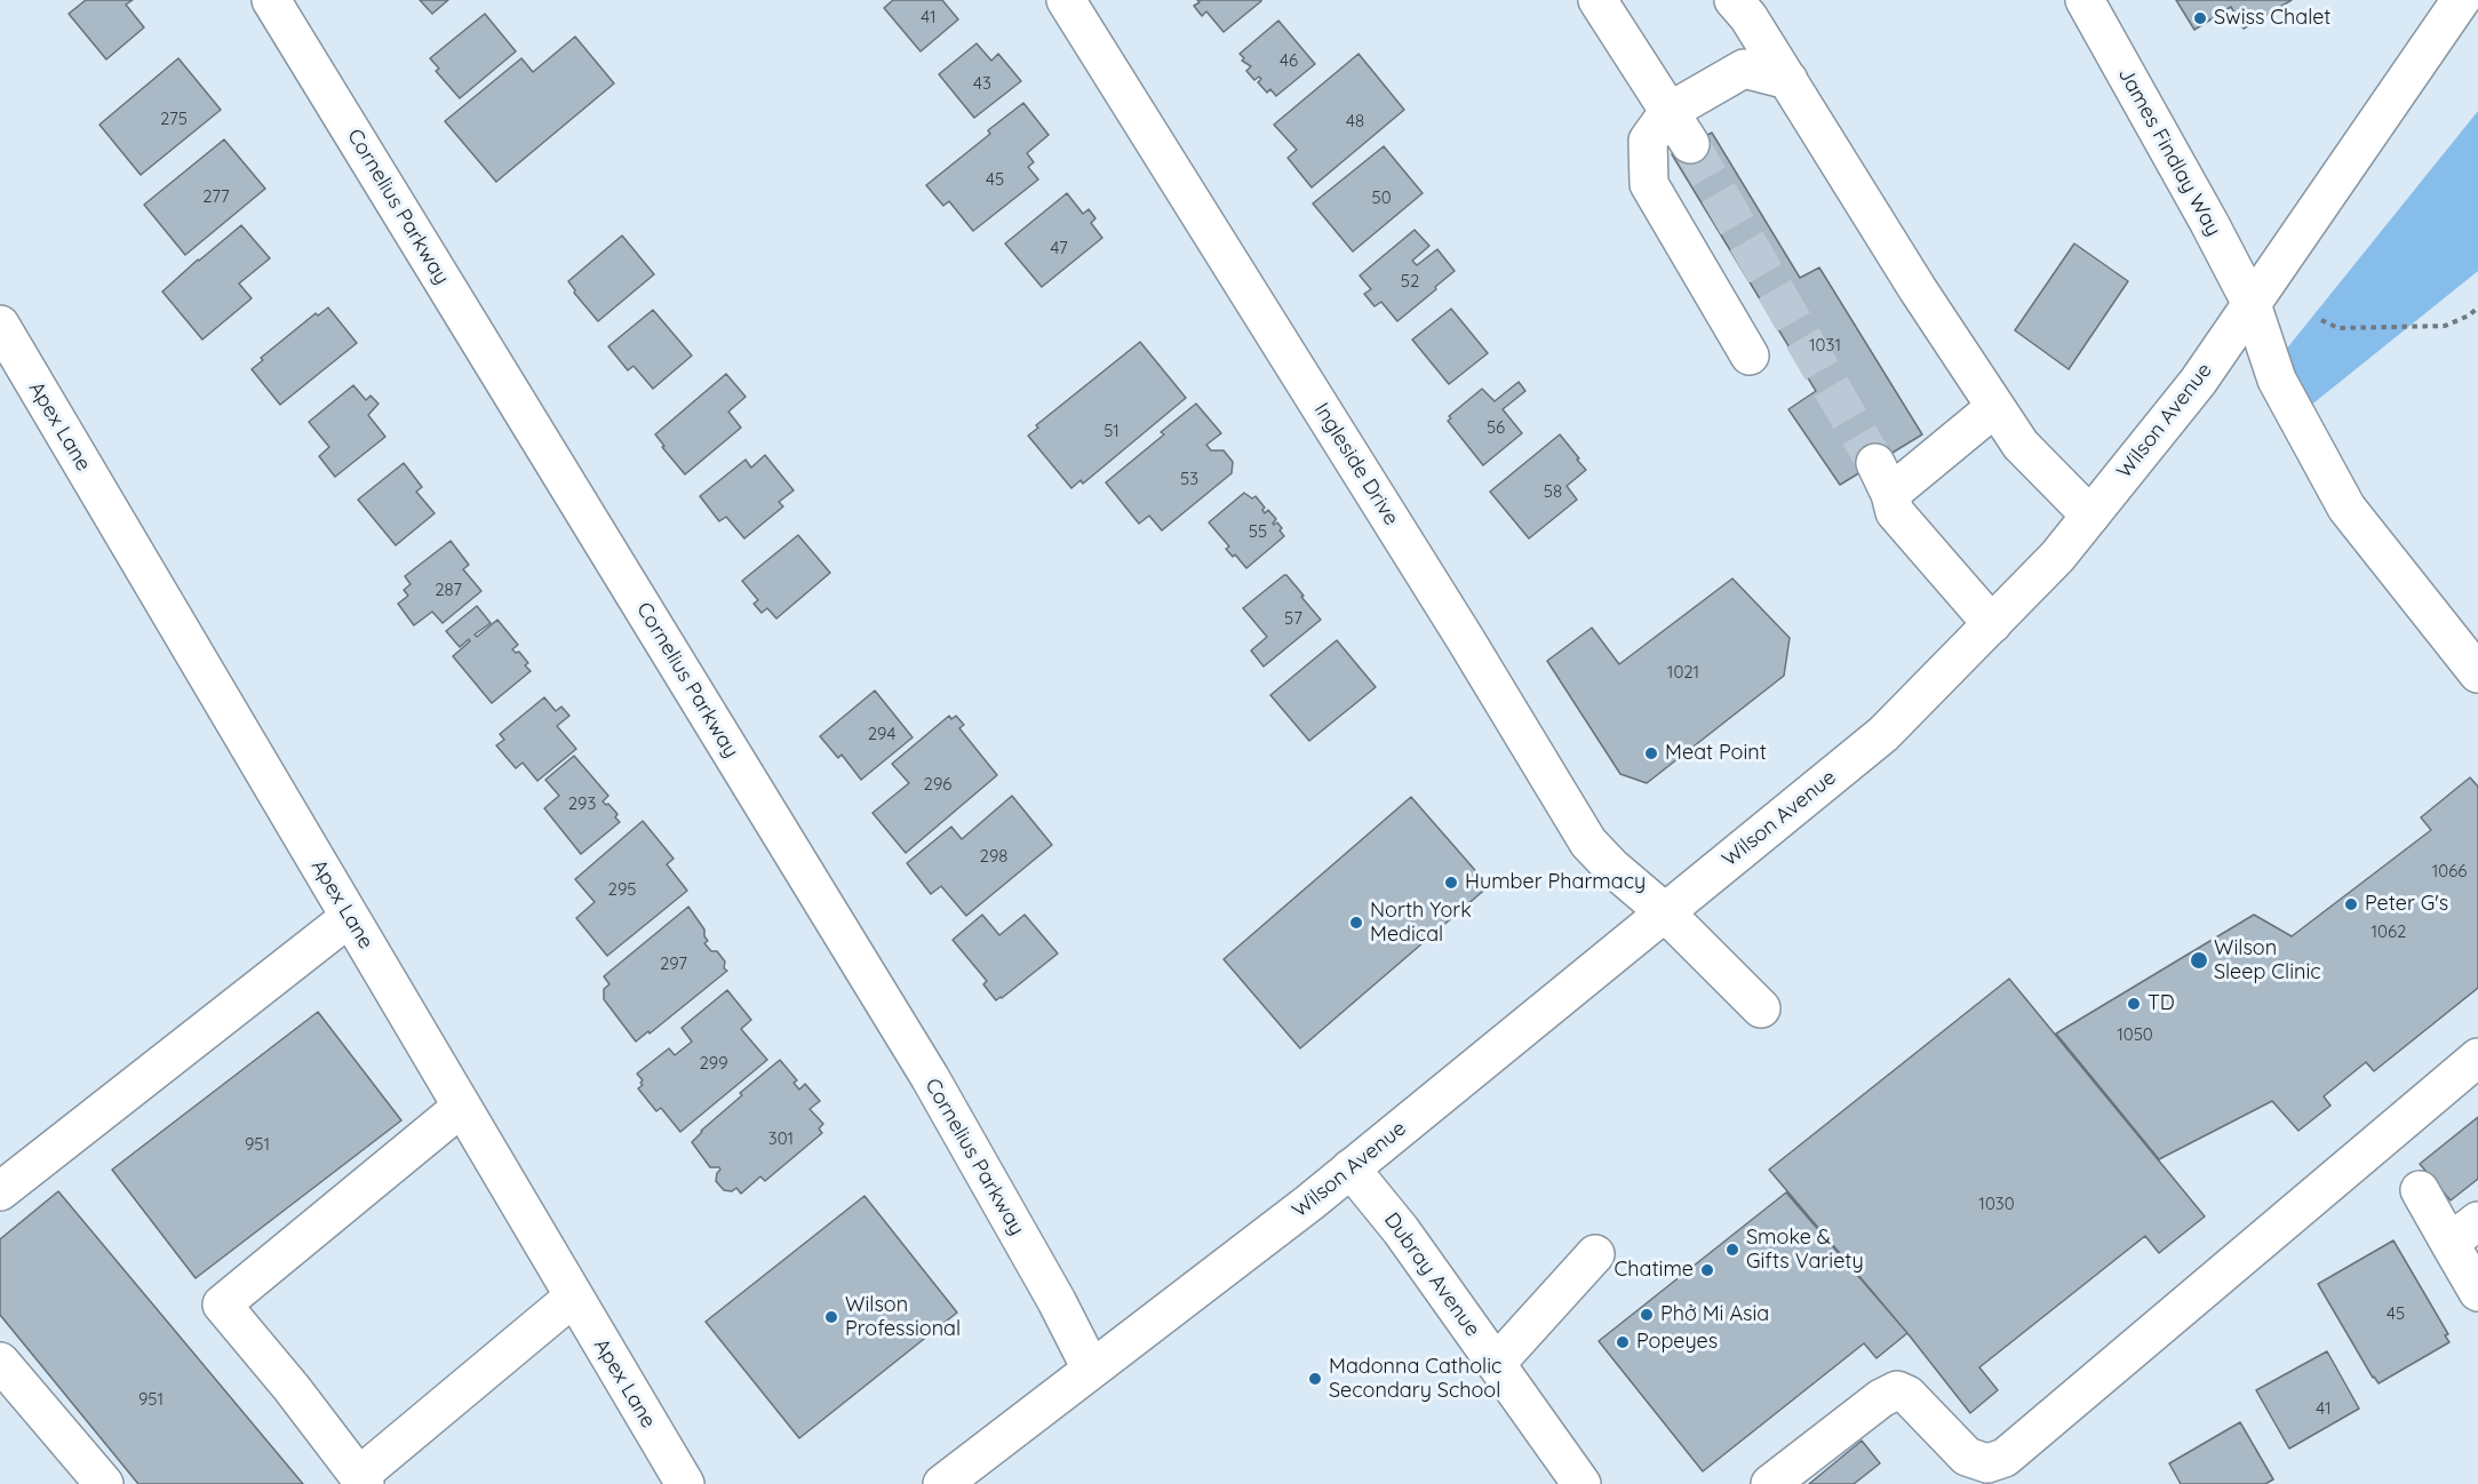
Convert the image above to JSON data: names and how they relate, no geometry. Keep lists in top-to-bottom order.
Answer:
{
  "streets": {
    "street": [
      "James Findlay Way",
      "Cornelius Parkway",
      "Wilson Avenue",
      "Apex Lane",
      "Ingleside Drive",
      "Dubray Avenue"
    ]
  },
  "crossings": [
    ["James Findlay Way", "Wilson Avenue"],
    ["Cornelius Parkway", "Wilson Avenue"],
    ["Wilson Avenue", "Ingleside Drive"],
    ["Wilson Avenue", "Dubray Avenue"]
  ],
  "places": [
    "Swiss Chalet",
    "Meat Point",
    "Humber Pharmacy",
    "Peter G's",
    "North York Medical",
    "Wilson Sleep Clinic",
    "TD",
    "Smoke & Gifts Variety",
    "Chatime",
    "Phở Mi Asia",
    "Wilson Professional",
    "Popeyes",
    "Madonna Catholic Secondary School"
  ],
  "house_numbers": [
    "41",
    "46",
    "43",
    "275",
    "48",
    "45",
    "277",
    "50",
    "47",
    "52",
    "1031",
    "56",
    "51",
    "53",
    "58",
    "55",
    "287",
    "57",
    "1021",
    "294",
    "296",
    "293",
    "298",
    "1066",
    "295",
    "1062",
    "297",
    "1050",
    "299",
    "301",
    "951",
    "1030",
    "45",
    "951",
    "41"
  ]
}
